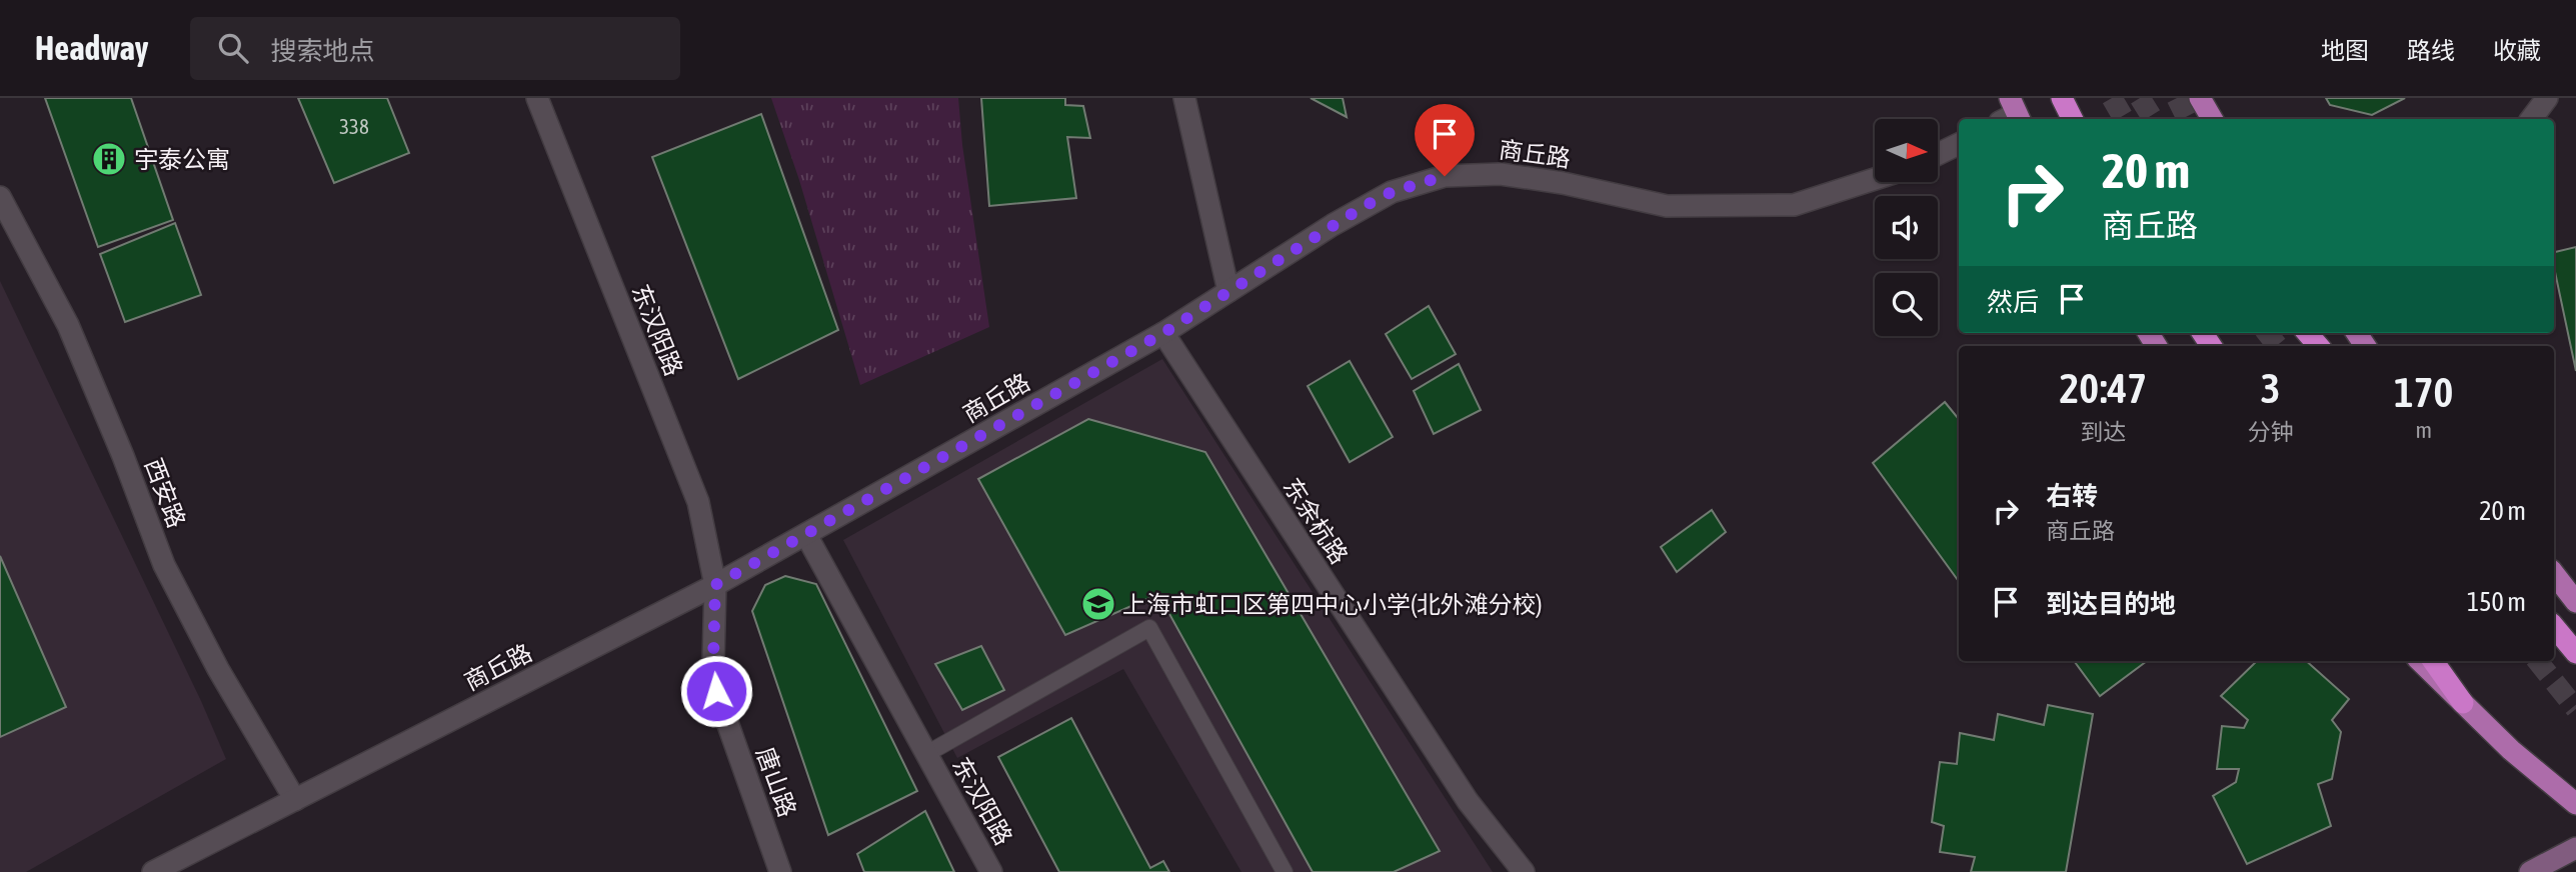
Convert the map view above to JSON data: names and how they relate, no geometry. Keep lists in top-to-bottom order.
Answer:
{
  "streets": {
    "street": [
      "商丘路",
      "东汉阳路",
      "西安路",
      "东余杭路",
      "唐山路"
    ]
  },
  "crossings": [
    ["商丘路", "东汉阳路"],
    ["商丘路", "西安路"],
    ["商丘路", "东余杭路"],
    ["商丘路", "唐山路"],
    ["东汉阳路", "唐山路"]
  ],
  "places": {
    "building": ["宇泰公寓"],
    "school or university": ["上海市虹口区第四中心小学(北外滩分校)"]
  },
  "house_numbers": ["338"],
  "north": "right",
  "page": {
    "header": "Headway",
    "search": "搜索地点",
    "nav": ["地图", "路线", "收藏"],
    "turn": ["20 m", "商丘路"],
    "then": "然后",
    "eta": [
      "20:47",
      "到达",
      "3",
      "分钟",
      "170",
      "m"
    ],
    "list": [
      {
        "name": "右转",
        "note": "商丘路",
        "value": "20 m"
      },
      {
        "name": "到达目的地",
        "value": "150 m"
      }
    ]
  }
}
